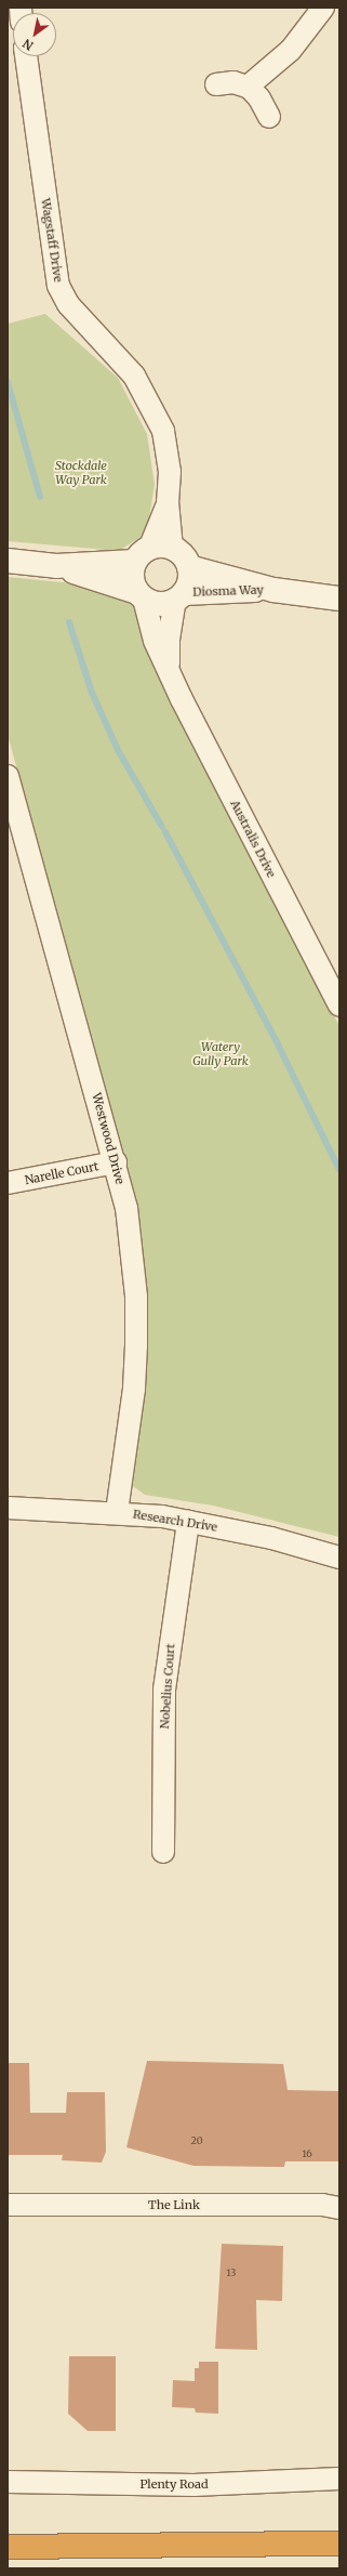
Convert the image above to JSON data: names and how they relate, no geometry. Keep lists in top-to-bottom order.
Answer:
{
  "streets": {
    "street": [
      "Wagstaff Drive",
      "Diosma Way",
      "Australis Drive",
      "Westwood Drive",
      "Narelle Court",
      "Research Drive",
      "Nobelius Court",
      "The Link",
      "Plenty Road"
    ]
  },
  "crossings": [
    ["Wagstaff Drive", "Diosma Way"],
    ["Wagstaff Drive", "Australis Drive"],
    ["Diosma Way", "Australis Drive"],
    ["Westwood Drive", "Narelle Court"],
    ["Westwood Drive", "Research Drive"],
    ["Research Drive", "Nobelius Court"]
  ],
  "parks": ["Stockdale Way Park", "Watery Gully Park"],
  "house_numbers": ["20", "16", "13"],
  "north": "bottom left"
}
